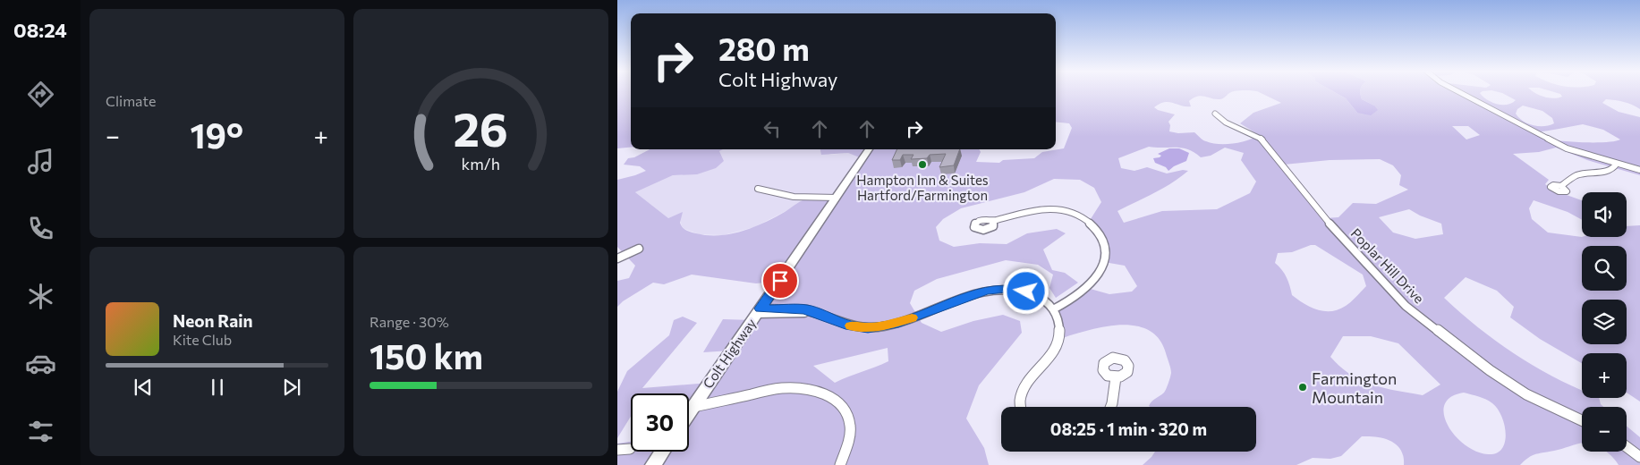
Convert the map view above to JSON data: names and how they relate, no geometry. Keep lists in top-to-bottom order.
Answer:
{
  "streets": {
    "highway": ["Colt Highway"],
    "street": ["Poplar Hill Drive"]
  },
  "places": ["Hampton Inn & Suites Hartford/Farmington", "Farmington Mountain"],
  "page": {
    "tabs": "08:24",
    "tile": [
      "Climate",
      ["Range · 30%", "150 km"]
    ],
    "turn": ["280 m", "Colt Highway"],
    "heat": ["−", "19°", "+"],
    "map_buttons": ["+", "−"],
    "song": ["Neon Rain", "Kite Club"],
    "limit": "30",
    "trip": "08:25 · 1 min · 320 m",
    "gauge": ["26", "km/h"]
  }
}
